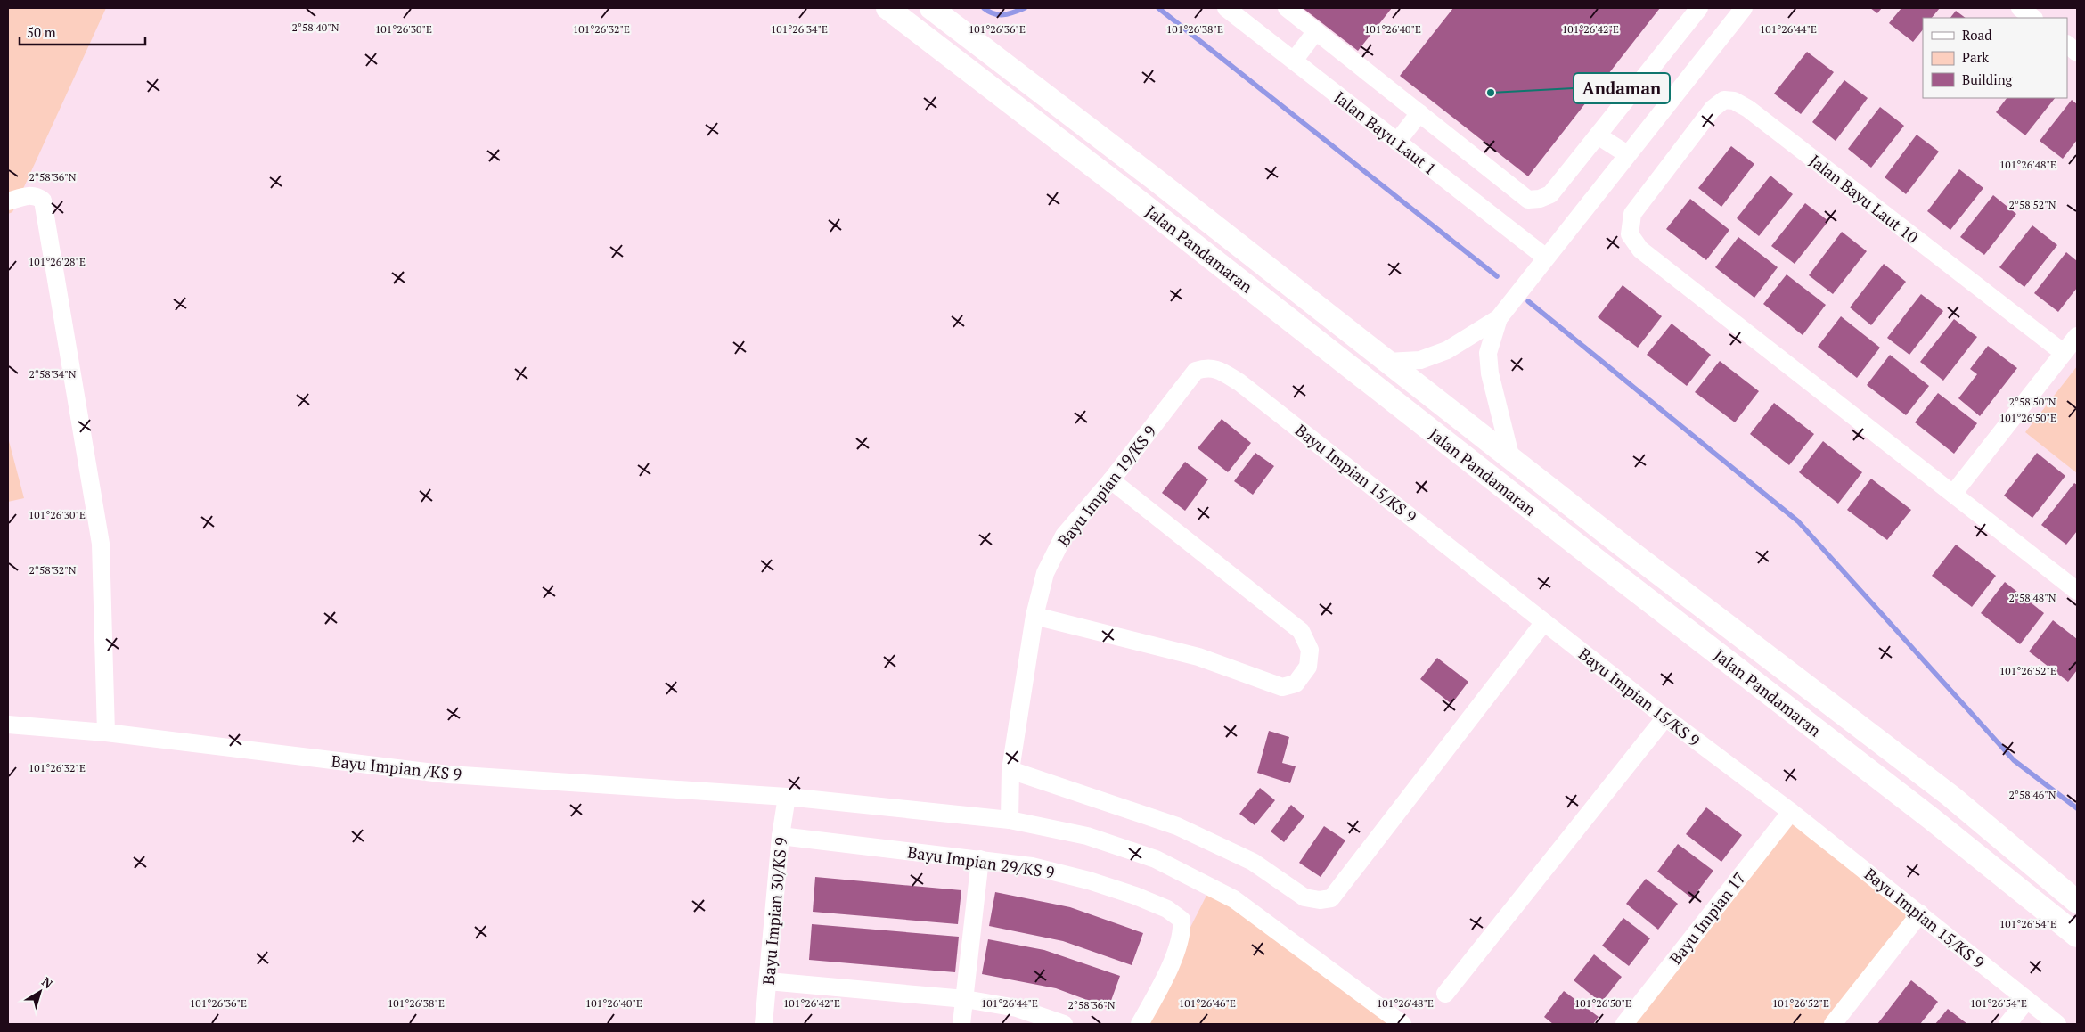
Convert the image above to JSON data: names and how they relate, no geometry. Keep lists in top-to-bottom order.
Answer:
{
  "streets": {
    "main road": ["Jalan Pandamaran"],
    "street": [
      "Jalan Bayu Laut 1",
      "Jalan Bayu Laut 10",
      "Bayu Impian 15/KS 9",
      "Bayu Impian 19/KS 9",
      "Bayu Impian /KS 9",
      "Bayu Impian 29/KS 9",
      "Bayu Impian 30/KS 9",
      "Bayu Impian 17"
    ]
  },
  "crossings": [
    ["Bayu Impian 15/KS 9", "Bayu Impian 19/KS 9"],
    ["Bayu Impian 15/KS 9", "Bayu Impian 17"],
    ["Bayu Impian 19/KS 9", "Bayu Impian /KS 9"],
    ["Bayu Impian /KS 9", "Bayu Impian 30/KS 9"],
    ["Bayu Impian 29/KS 9", "Bayu Impian 30/KS 9"]
  ],
  "places": ["Andaman"],
  "legend": ["Road", "Park", "Building"],
  "scale_bar": "50 m",
  "north": "top right",
  "coordinates": [
    "2°58'40\"N",
    "101°26'30\"E",
    "101°26'32\"E",
    "101°26'34\"E",
    "101°26'36\"E",
    "101°26'40\"E",
    "101°26'42\"E",
    "101°26'44\"E",
    "101°26'38\"E",
    "101°26'48\"E",
    "2°58'36\"N",
    "2°58'52\"N",
    "101°26'28\"E",
    "2°58'34\"N",
    "2°58'50\"N",
    "101°26'50\"E",
    "2°58'32\"N",
    "2°58'48\"N",
    "101°26'52\"E",
    "2°58'46\"N",
    "101°26'54\"E",
    "101°26'46\"E"
  ]
}
